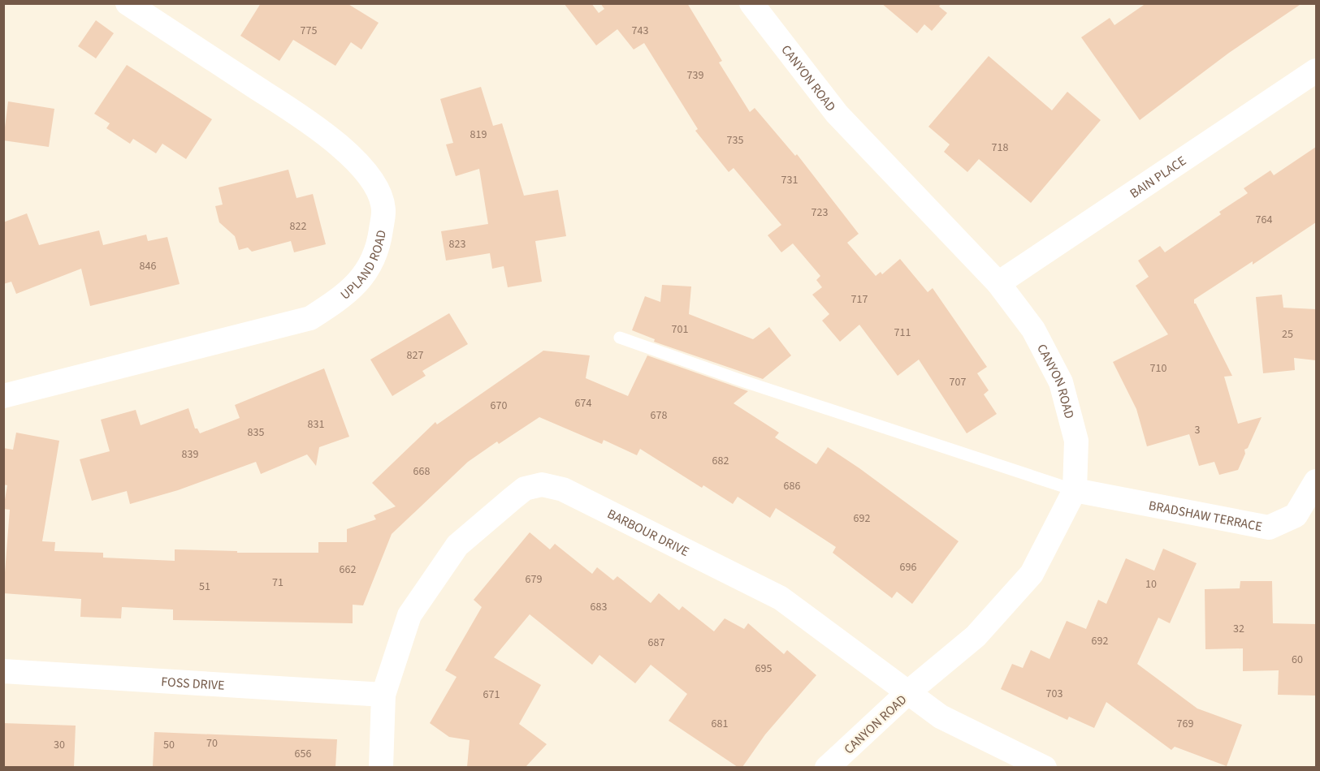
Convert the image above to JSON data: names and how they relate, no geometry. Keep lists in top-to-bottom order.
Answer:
{
  "streets": {
    "street": [
      "CANYON ROAD",
      "BAIN PLACE",
      "UPLAND ROAD",
      "BRADSHAW TERRACE",
      "BARBOUR DRIVE",
      "FOSS DRIVE"
    ]
  },
  "crossings": [
    ["CANYON ROAD", "BAIN PLACE"],
    ["CANYON ROAD", "BRADSHAW TERRACE"],
    ["CANYON ROAD", "BARBOUR DRIVE"],
    ["BARBOUR DRIVE", "FOSS DRIVE"]
  ],
  "house_numbers": [
    "775",
    "743",
    "739",
    "819",
    "735",
    "718",
    "731",
    "723",
    "764",
    "822",
    "823",
    "846",
    "717",
    "701",
    "711",
    "25",
    "827",
    "710",
    "707",
    "674",
    "670",
    "678",
    "831",
    "3",
    "835",
    "839",
    "682",
    "668",
    "686",
    "692",
    "696",
    "662",
    "679",
    "71",
    "10",
    "51",
    "683",
    "32",
    "692",
    "687",
    "60",
    "695",
    "703",
    "671",
    "681",
    "769",
    "70",
    "30",
    "50",
    "656"
  ]
}
